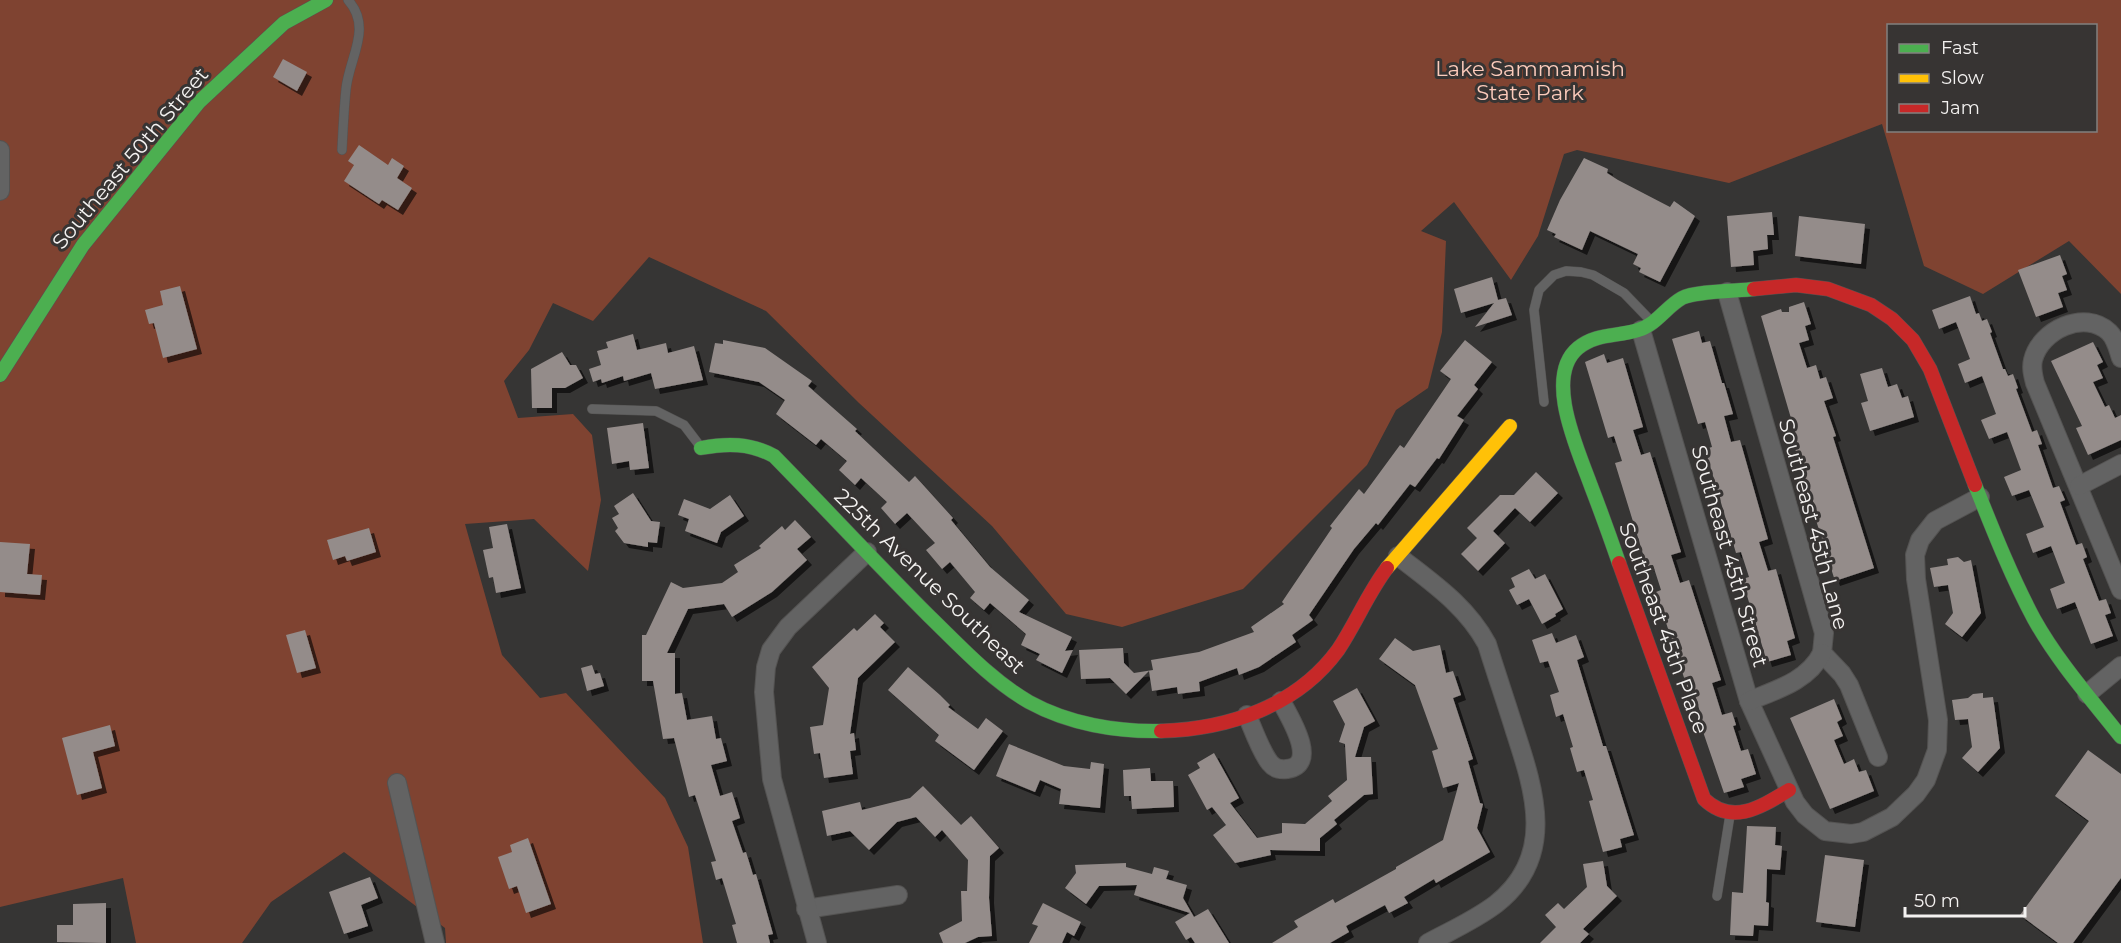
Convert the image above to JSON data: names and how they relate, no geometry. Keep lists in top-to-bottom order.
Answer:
{
  "streets": {
    "street": [
      "Southeast 50th Street",
      "Southeast 45th Lane",
      "Southeast 45th Street",
      "225th Avenue Southeast",
      "Southeast 45th Place"
    ]
  },
  "crossings": [
    ["Southeast 45th Street", "Southeast 45th Place"]
  ],
  "parks": ["Lake Sammamish State Park"],
  "legend": ["Fast", "Slow", "Jam"],
  "scale_bar": "50 m"
}
